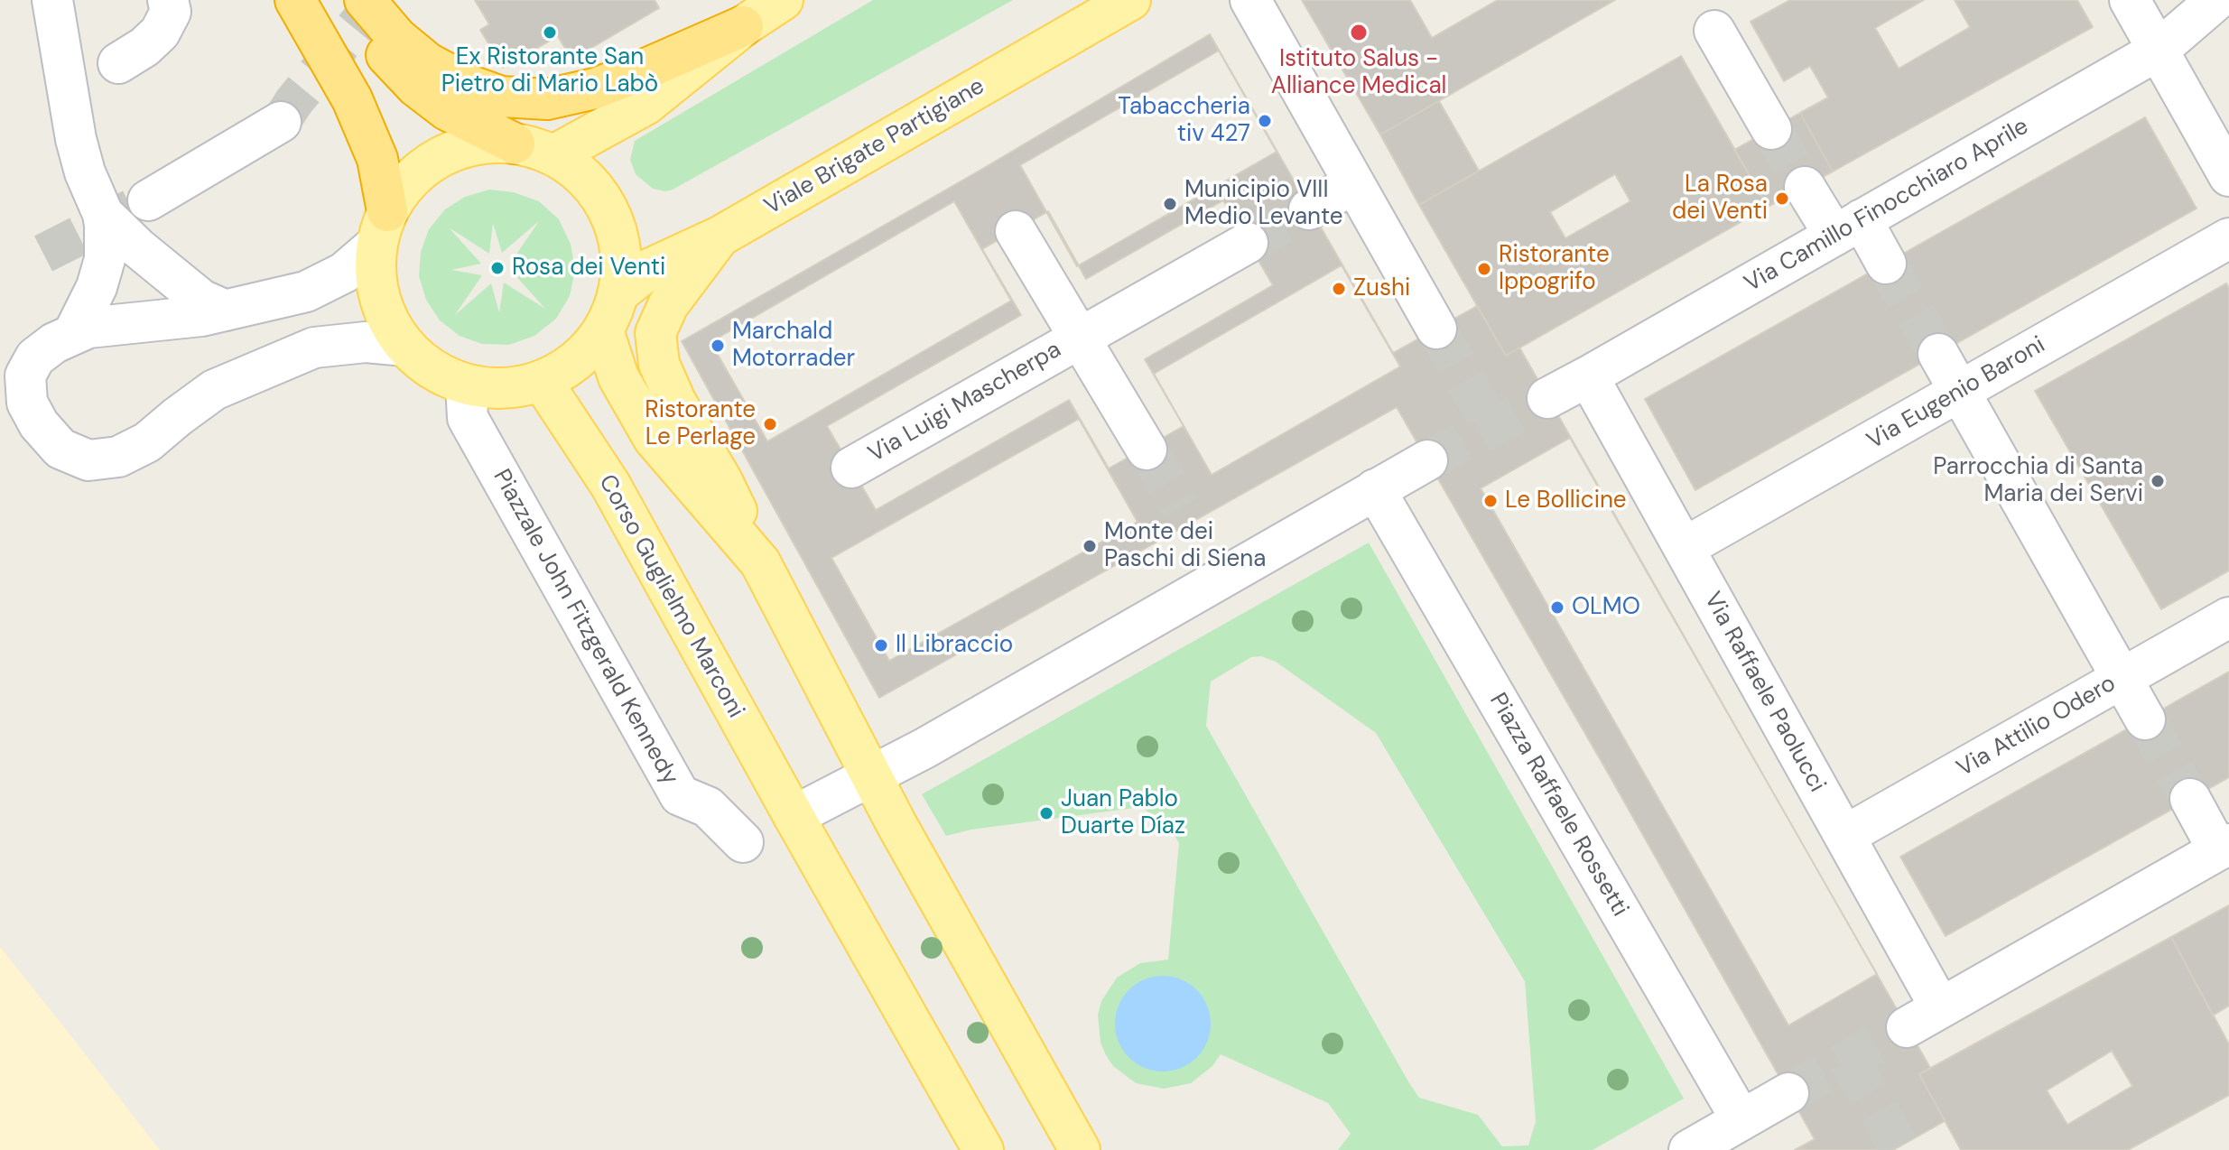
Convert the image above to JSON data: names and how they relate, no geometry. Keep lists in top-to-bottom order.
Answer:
{
  "streets": {
    "main road": ["Viale Brigate Partigiane", "Corso Guglielmo Marconi"],
    "street": [
      "Via Camillo Finocchiaro Aprile",
      "Via Eugenio Baroni",
      "Via Luigi Mascherpa",
      "Piazzale John Fitzgerald Kennedy",
      "Via Raffaele Paolucci",
      "Via Attilio Odero",
      "Piazza Raffaele Rossetti"
    ]
  },
  "crossings": [
    ["Viale Brigate Partigiane", "Corso Guglielmo Marconi"],
    ["Viale Brigate Partigiane", "Piazzale John Fitzgerald Kennedy"],
    ["Via Camillo Finocchiaro Aprile", "Via Raffaele Paolucci"],
    ["Via Eugenio Baroni", "Via Raffaele Paolucci"],
    ["Corso Guglielmo Marconi", "Piazzale John Fitzgerald Kennedy"],
    ["Via Raffaele Paolucci", "Via Attilio Odero"]
  ],
  "places": [
    "Ex Ristorante San Pietro di Mario Labò",
    "Istituto Salus - Alliance Medical",
    "Tabaccheria tiv 427",
    "La Rosa dei Venti",
    "Municipio VIII Medio Levante",
    "Rosa dei Venti",
    "Ristorante Ippogrifo",
    "Zushi",
    "Marchald Motorrader",
    "Ristorante Le Perlage",
    "Parrocchia di Santa Maria dei Servi",
    "Le Bollicine",
    "Monte dei Paschi di Siena",
    "OLMO",
    "Il Libraccio",
    "Juan Pablo Duarte Díaz"
  ]
}
